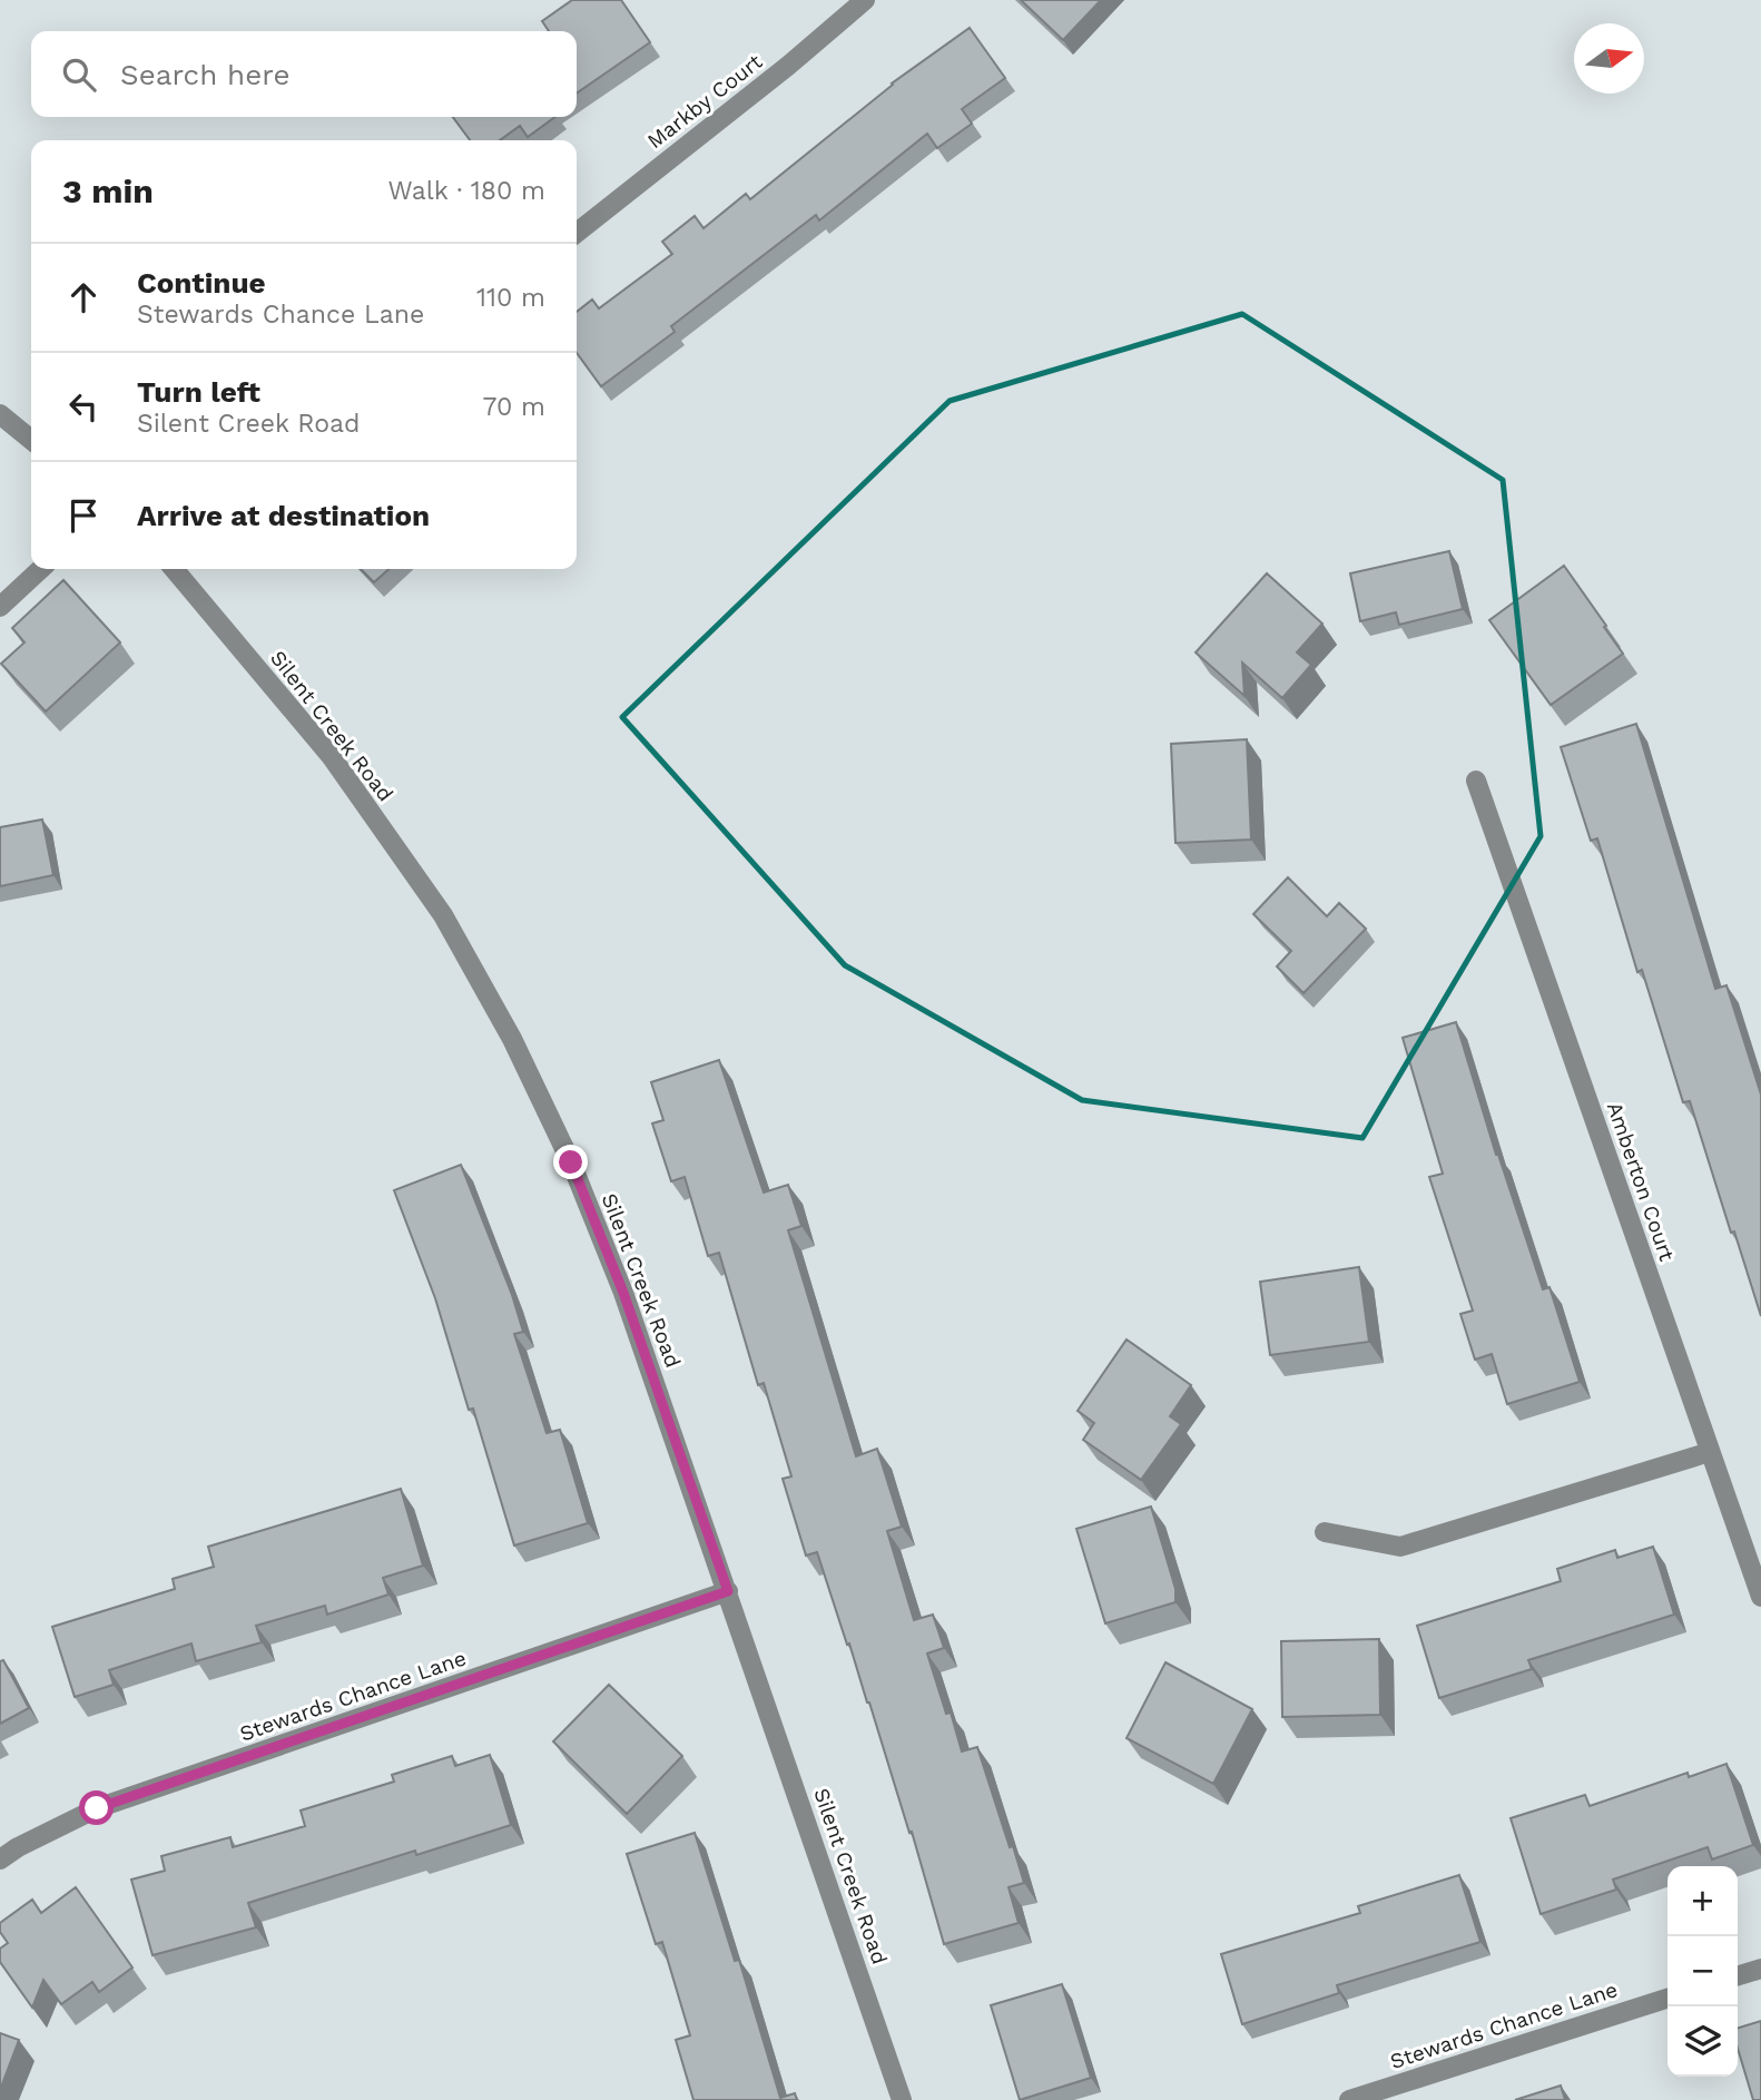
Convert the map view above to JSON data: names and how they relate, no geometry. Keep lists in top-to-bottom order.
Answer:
{
  "streets": {
    "street": [
      "Markby Court",
      "Silent Creek Road",
      "Amberton Court",
      "Stewards Chance Lane"
    ]
  },
  "crossings": [
    ["Silent Creek Road", "Stewards Chance Lane"]
  ],
  "north": "right",
  "page": {
    "search": "Search here",
    "heading": ["3 min", "Walk · 180 m"],
    "list": [
      ["Continue", "Stewards Chance Lane", "110 m"],
      ["Turn left", "Silent Creek Road", "70 m"],
      "Arrive at destination"
    ],
    "map_buttons": ["+", "−"]
  }
}
